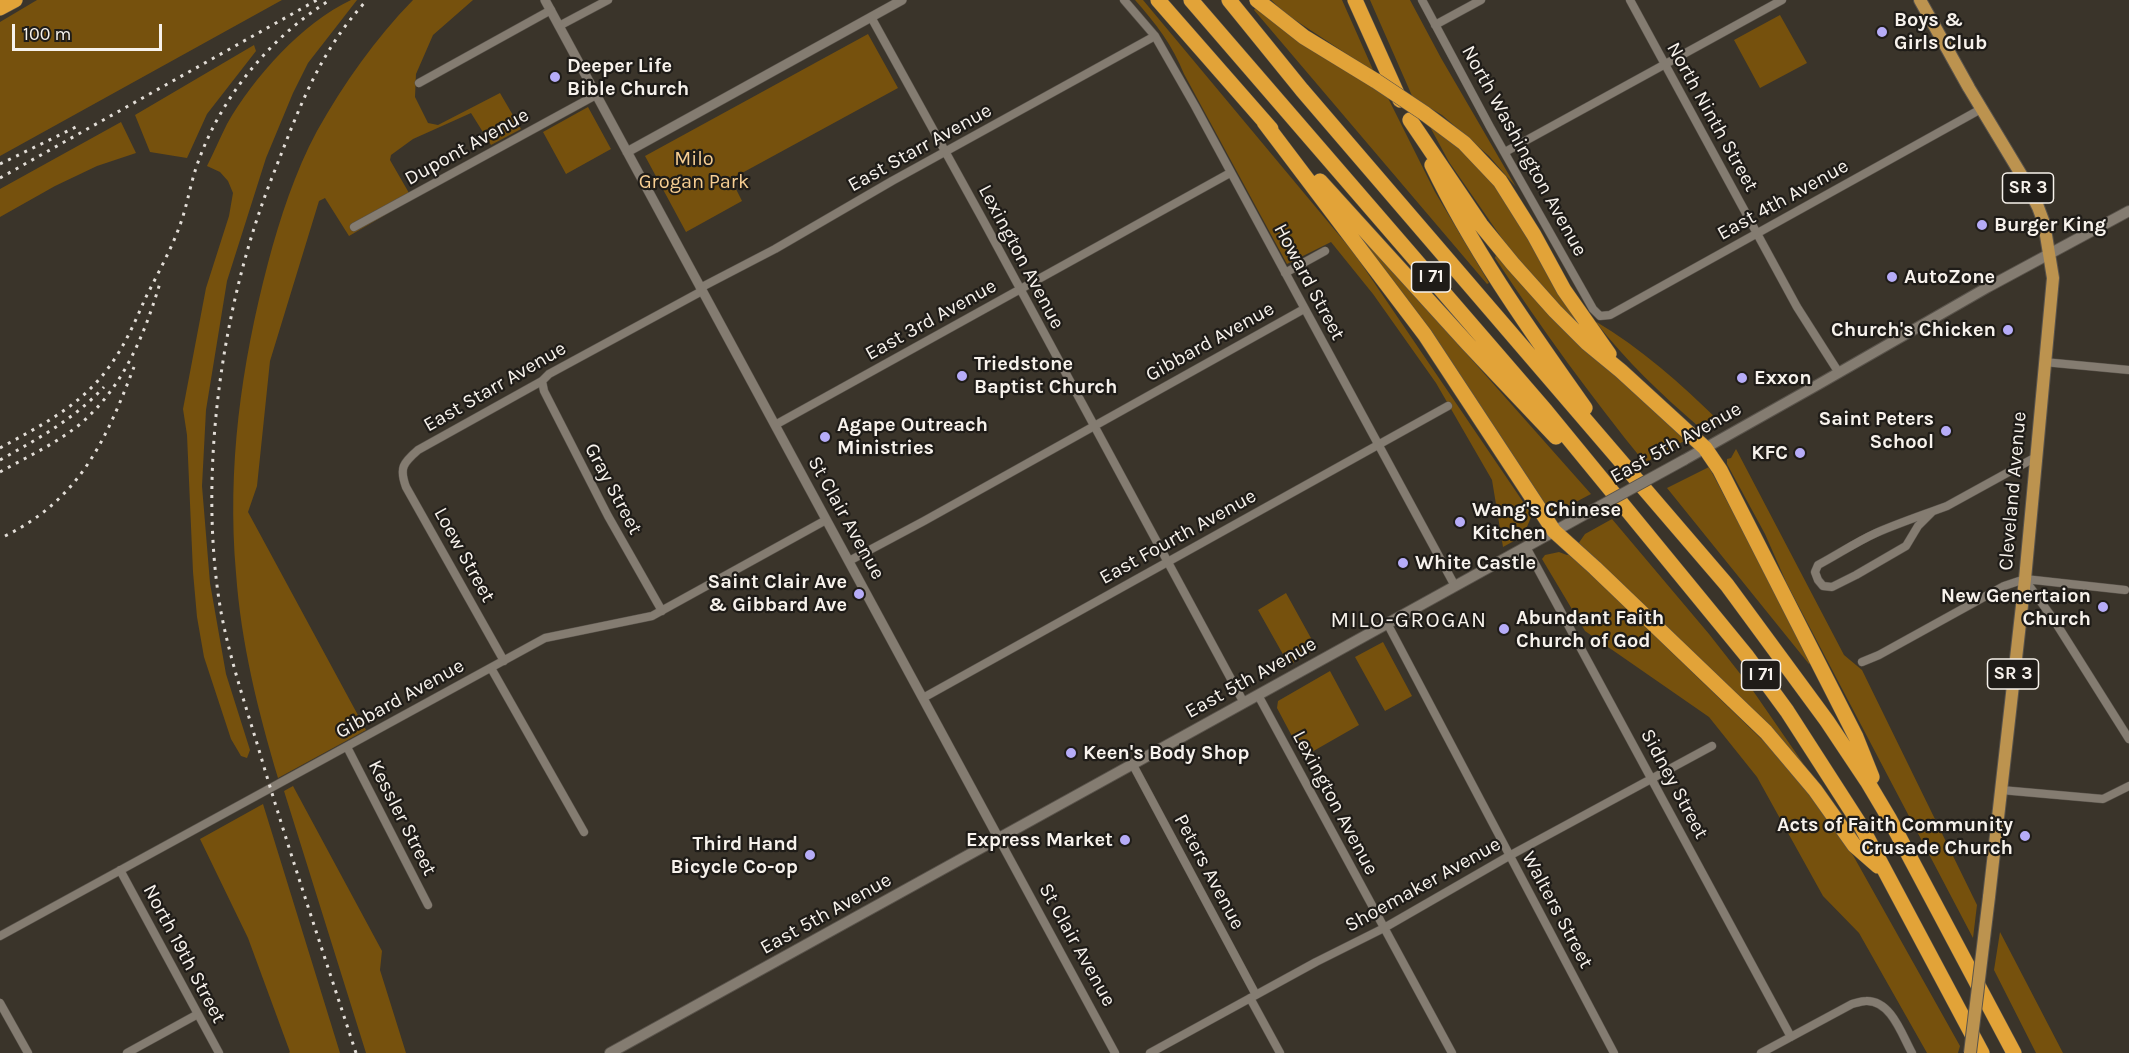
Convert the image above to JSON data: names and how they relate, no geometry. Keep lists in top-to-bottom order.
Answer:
{
  "streets": {
    "highway": ["I 71"],
    "main road": ["SR 3", "East 5th Avenue", "Cleveland Avenue"],
    "street": [
      "North Ninth Street",
      "Dupont Avenue",
      "East Starr Avenue",
      "North Washington Avenue",
      "East 4th Avenue",
      "Lexington Avenue",
      "Howard Street",
      "East 3rd Avenue",
      "Gibbard Avenue",
      "Gray Street",
      "St Clair Avenue",
      "East Fourth Avenue",
      "Loew Street",
      "Sidney Street",
      "Kessler Street",
      "Peters Avenue",
      "Shoemaker Avenue",
      "Walters Street",
      "North 19th Street"
    ]
  },
  "crossings": [
    ["North Ninth Street", "East 4th Avenue"],
    ["North Ninth Street", "East 5th Avenue"],
    ["Dupont Avenue", "St Clair Avenue"],
    ["East Starr Avenue", "Lexington Avenue"],
    ["East Starr Avenue", "Howard Street"],
    ["East Starr Avenue", "Gray Street"],
    ["East Starr Avenue", "St Clair Avenue"],
    ["East Starr Avenue", "Loew Street"],
    ["North Washington Avenue", "East 4th Avenue"],
    ["East 4th Avenue", "Cleveland Avenue"],
    ["Lexington Avenue", "East 3rd Avenue"],
    ["Lexington Avenue", "Gibbard Avenue"],
    ["Lexington Avenue", "East 5th Avenue"],
    ["Lexington Avenue", "East Fourth Avenue"],
    ["Lexington Avenue", "Shoemaker Avenue"],
    ["Howard Street", "East 3rd Avenue"],
    ["Howard Street", "Gibbard Avenue"],
    ["Howard Street", "East 5th Avenue"],
    ["Howard Street", "East Fourth Avenue"],
    ["East 3rd Avenue", "St Clair Avenue"],
    ["Gibbard Avenue", "Gray Street"],
    ["Gibbard Avenue", "St Clair Avenue"],
    ["Gibbard Avenue", "Loew Street"],
    ["Gibbard Avenue", "Kessler Street"],
    ["Gibbard Avenue", "North 19th Street"],
    ["East 5th Avenue", "Cleveland Avenue"],
    ["East 5th Avenue", "St Clair Avenue"],
    ["East 5th Avenue", "Sidney Street"],
    ["East 5th Avenue", "Peters Avenue"],
    ["East 5th Avenue", "Walters Street"],
    ["St Clair Avenue", "East Fourth Avenue"],
    ["Sidney Street", "Shoemaker Avenue"],
    ["Peters Avenue", "Shoemaker Avenue"],
    ["Shoemaker Avenue", "Walters Street"]
  ],
  "districts": ["MILO-GROGAN"],
  "parks": ["Milo Grogan Park"],
  "places": [
    "Boys & Girls Club",
    "Deeper Life Bible Church",
    "Burger King",
    "AutoZone",
    "Church's Chicken",
    "Triedstone Baptist Church",
    "Exxon",
    "Saint Peters School",
    "Agape Outreach Ministries",
    "KFC",
    "Wang's Chinese Kitchen",
    "White Castle",
    "Saint Clair Ave & Gibbard Ave",
    "New Genertaion Church",
    "Abundant Faith Church of God",
    "Keen's Body Shop",
    "Acts of Faith Community Crusade Church",
    "Express Market",
    "Third Hand Bicycle Co-op"
  ],
  "scale_bar": "100 m"
}
